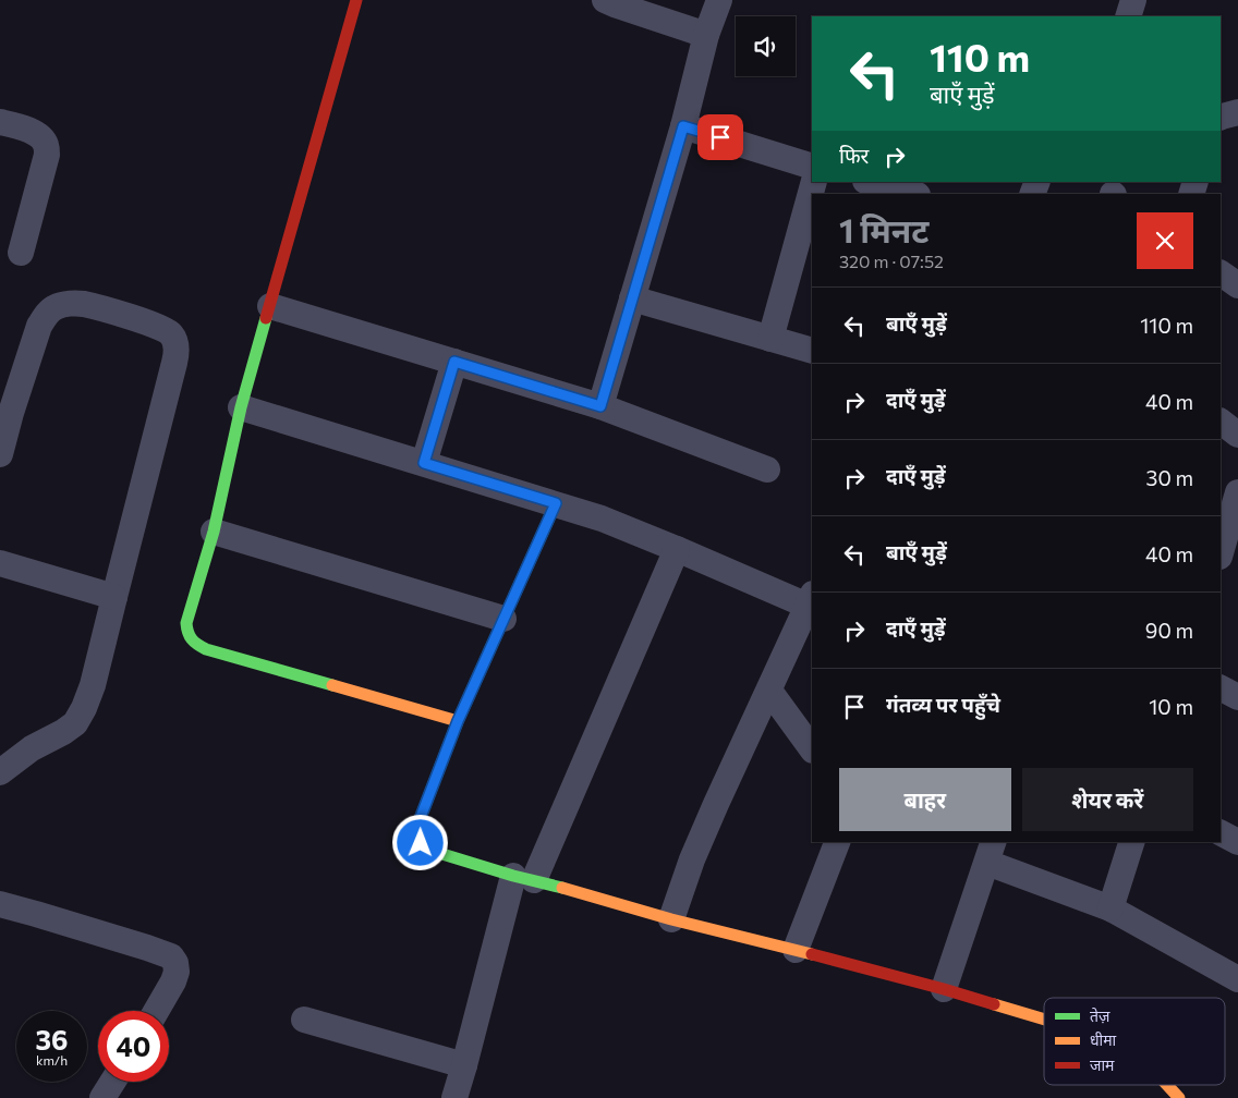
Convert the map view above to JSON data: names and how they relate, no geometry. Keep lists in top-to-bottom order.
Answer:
{
  "legend": ["तेज़", "धीमा", "जाम"],
  "page": {
    "turn": ["110 m", "बाएँ मुड़ें"],
    "then": "फिर",
    "heading": ["1 मिनट", "320 m · 07:52"],
    "list": [
      {
        "name": "बाएँ मुड़ें",
        "value": "110 m"
      },
      {
        "name": "दाएँ मुड़ें",
        "value": "40 m"
      },
      {
        "name": "दाएँ मुड़ें",
        "value": "30 m"
      },
      {
        "name": "बाएँ मुड़ें",
        "value": "40 m"
      },
      {
        "name": "दाएँ मुड़ें",
        "value": "90 m"
      },
      {
        "name": "गंतव्य पर पहुँचे",
        "value": "10 m"
      }
    ],
    "buttons": ["बाहर", "शेयर करें"],
    "speed": "36 km/h",
    "limit": "40"
  }
}
